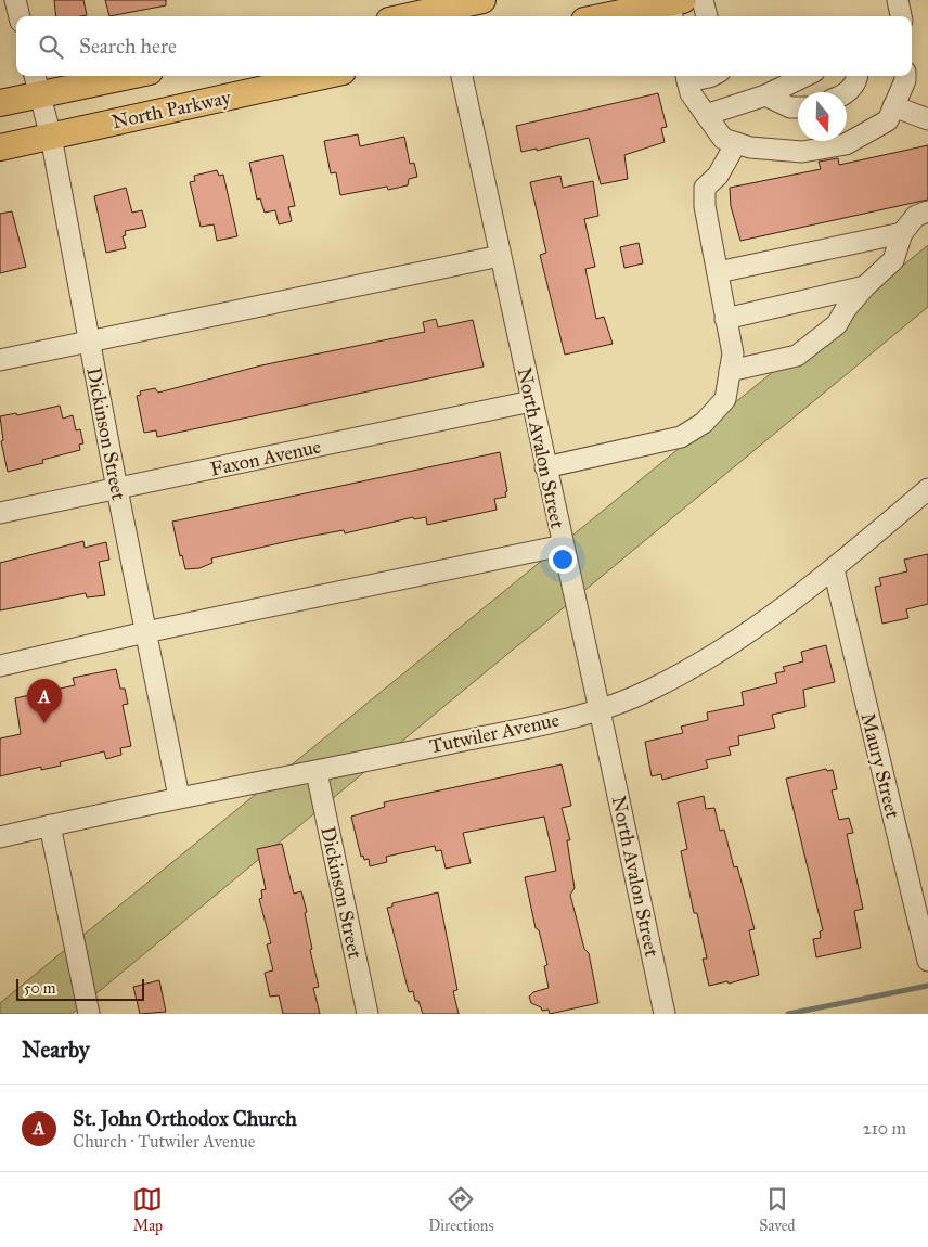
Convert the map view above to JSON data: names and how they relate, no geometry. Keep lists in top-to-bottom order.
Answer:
{
  "streets": {
    "main road": ["North Parkway"],
    "street": [
      "Dickinson Street",
      "North Avalon Street",
      "Faxon Avenue",
      "Tutwiler Avenue",
      "Maury Street"
    ]
  },
  "crossings": [
    ["North Parkway", "Dickinson Street"],
    ["Dickinson Street", "Faxon Avenue"],
    ["Dickinson Street", "Tutwiler Avenue"],
    ["North Avalon Street", "Faxon Avenue"],
    ["North Avalon Street", "Tutwiler Avenue"],
    ["Tutwiler Avenue", "Maury Street"]
  ],
  "scale_bar": "50 m",
  "north": "bottom",
  "page": {
    "search": "Search here",
    "pins": "A",
    "scale": "50 m",
    "heading": "Nearby",
    "list": [
      {
        "mark": "A",
        "name": "St. John Orthodox Church",
        "note": "Church · Tutwiler Avenue",
        "value": "210 m"
      }
    ],
    "nav": ["Map", "Directions", "Saved"]
  }
}
